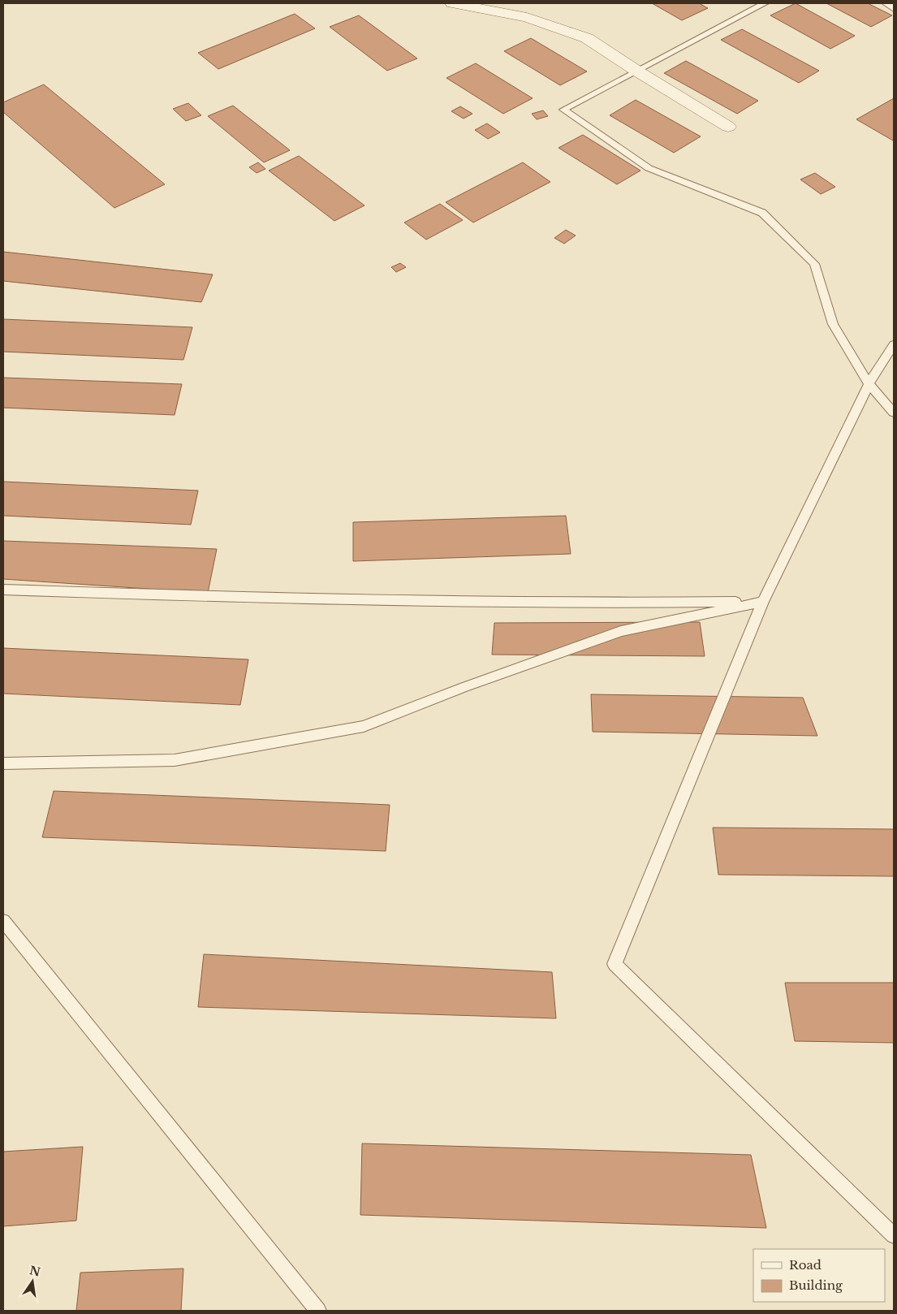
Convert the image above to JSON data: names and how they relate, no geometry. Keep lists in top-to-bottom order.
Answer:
{
  "legend": ["Road", "Building"],
  "north": "top"
}
